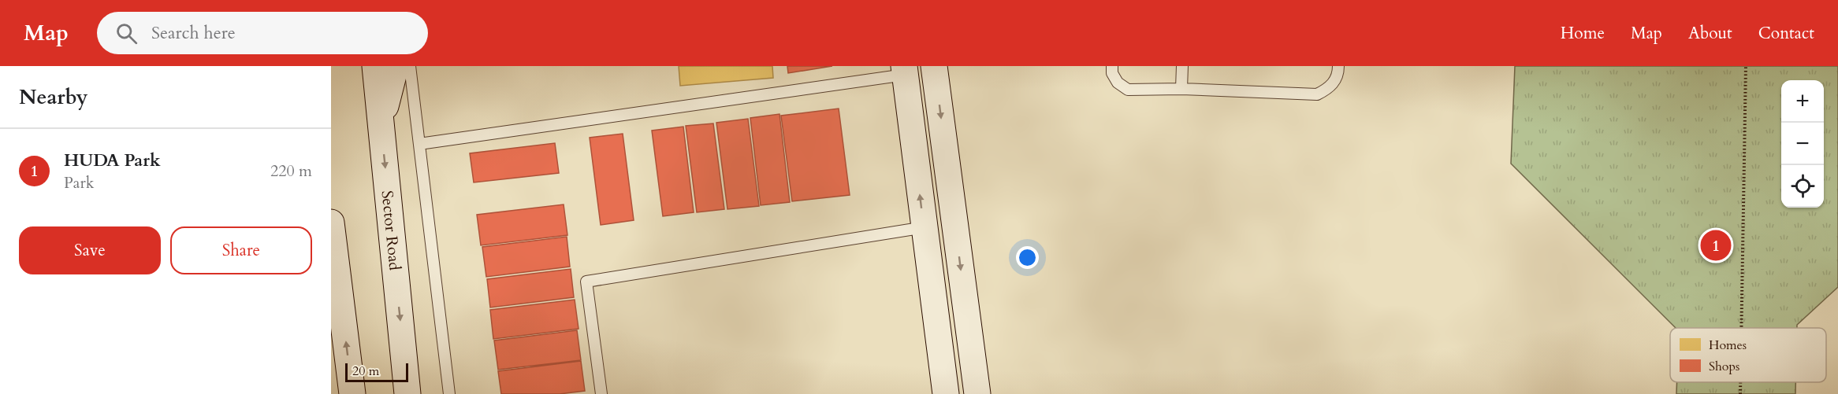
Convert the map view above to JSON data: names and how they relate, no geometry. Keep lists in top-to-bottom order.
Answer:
{
  "streets": {
    "street": ["Sector Road"]
  },
  "legend": ["Homes", "Shops"],
  "scale_bar": "20 m",
  "page": {
    "header": "Map",
    "search": "Search here",
    "nav": [
      "Home",
      "Map",
      "About",
      "Contact"
    ],
    "heading": "Nearby",
    "map_buttons": ["+", "−"],
    "list": [
      {
        "mark": "1",
        "name": "HUDA Park",
        "note": "Park",
        "value": "220 m"
      }
    ],
    "buttons": ["Save", "Share"],
    "pins": "1",
    "scale": "20 m"
  }
}
